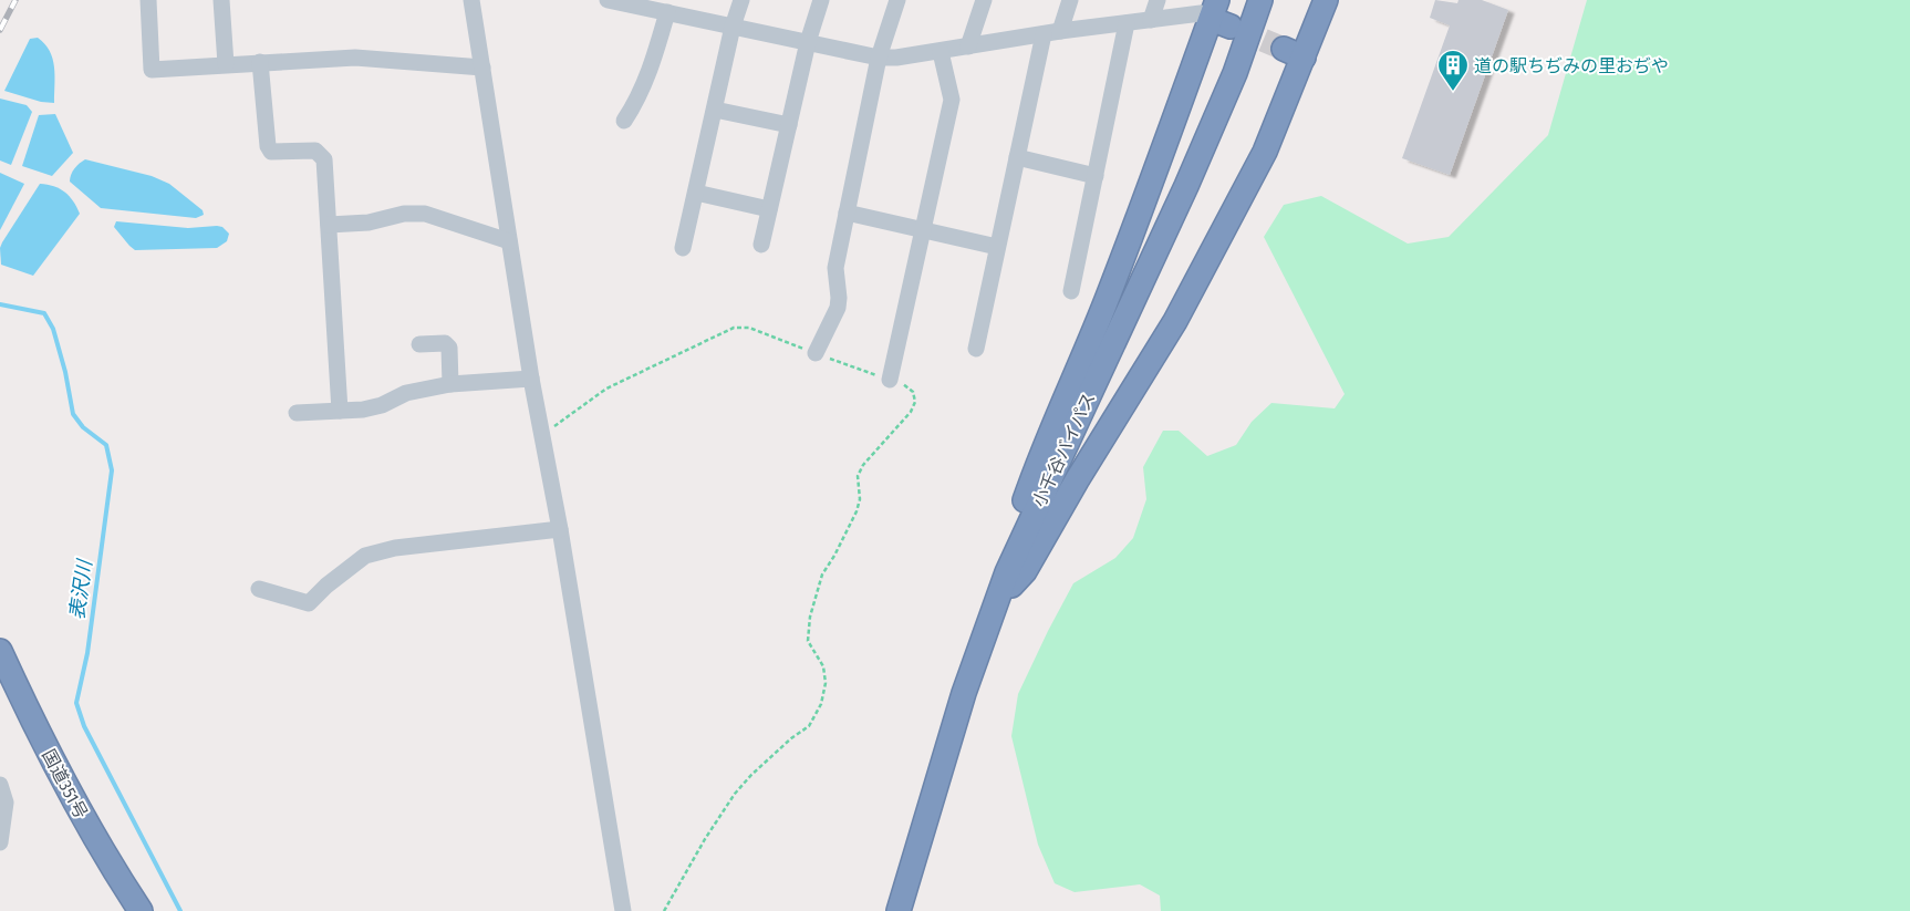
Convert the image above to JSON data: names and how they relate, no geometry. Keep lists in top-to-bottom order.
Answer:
{
  "streets": {
    "highway": ["小千谷バイパス", "国道351号"]
  },
  "water": ["表沢川"],
  "places": {
    "building": ["道の駅ちぢみの里おぢや"]
  }
}
